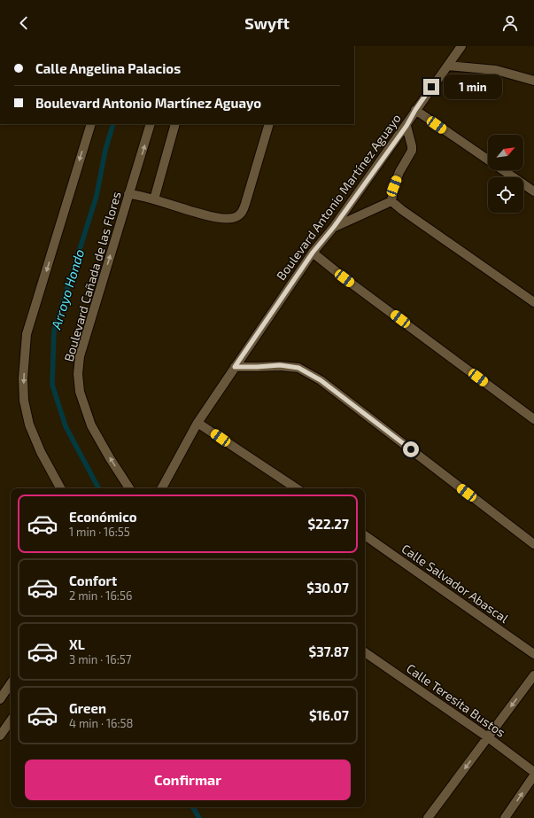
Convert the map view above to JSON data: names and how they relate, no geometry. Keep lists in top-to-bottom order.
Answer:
{
  "streets": {
    "street": [
      "Boulevard Antonio Martínez Aguayo",
      "Boulevard Cañada de las Flores",
      "Calle Salvador Abascal",
      "Calle Teresita Bustos"
    ]
  },
  "water": ["Arroyo Hondo"],
  "north": "top right",
  "page": {
    "header": "Swyft",
    "banner": ["Calle Angelina Palacios", "Boulevard Antonio Martínez Aguayo"],
    "bubble": "1 min",
    "list": [
      {
        "name": "Económico",
        "note": "1 min · 16:55",
        "value": "$22.27"
      },
      {
        "name": "Confort",
        "note": "2 min · 16:56",
        "value": "$30.07"
      },
      {
        "name": "XL",
        "note": "3 min · 16:57",
        "value": "$37.87"
      },
      {
        "name": "Green",
        "note": "4 min · 16:58",
        "value": "$16.07"
      }
    ],
    "buttons": "Confirmar"
  }
}
